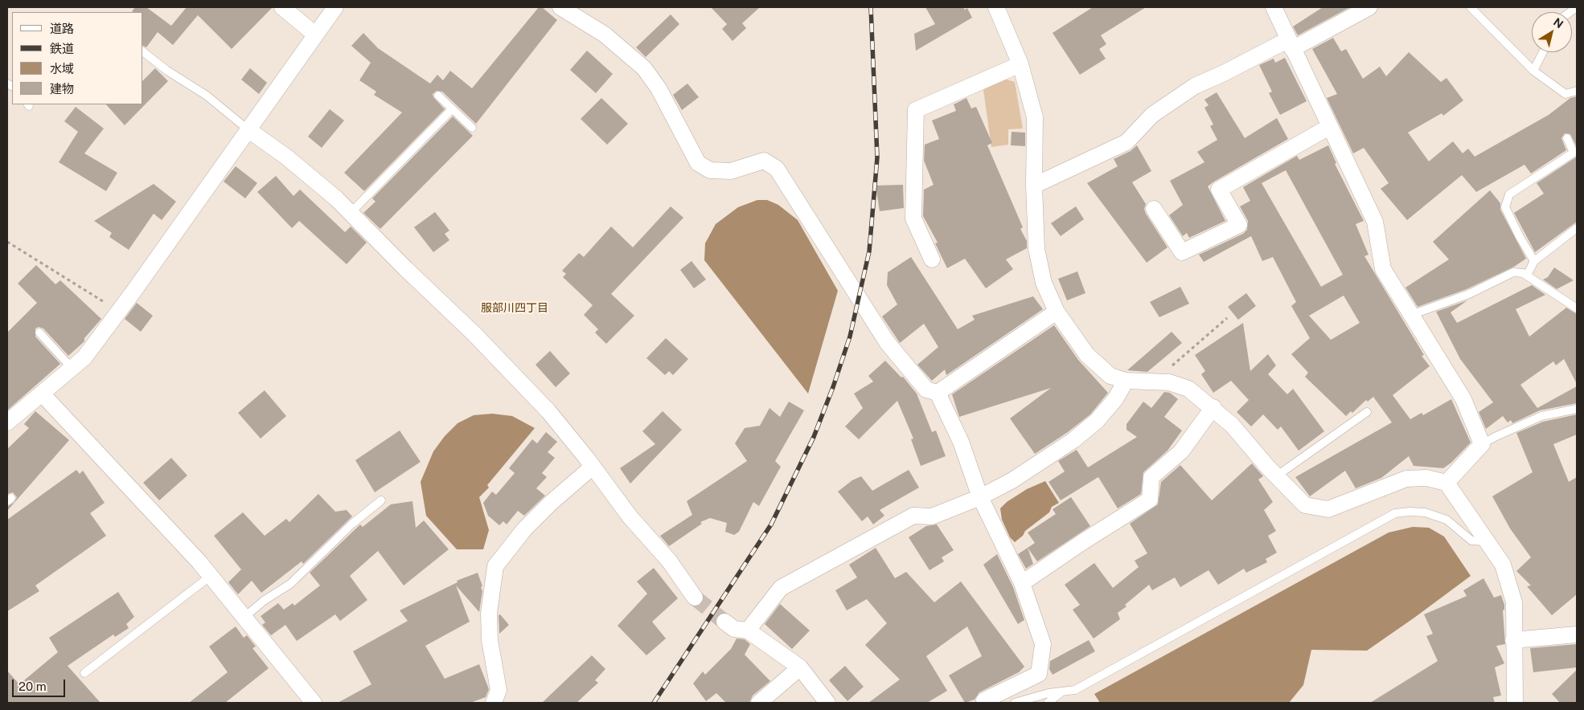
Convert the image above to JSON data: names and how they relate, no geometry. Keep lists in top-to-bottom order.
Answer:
{
  "districts": ["服部川四丁目"],
  "legend": [
    "道路",
    "鉄道",
    "水域",
    "建物"
  ],
  "scale_bar": "20 m",
  "north": "top right"
}
